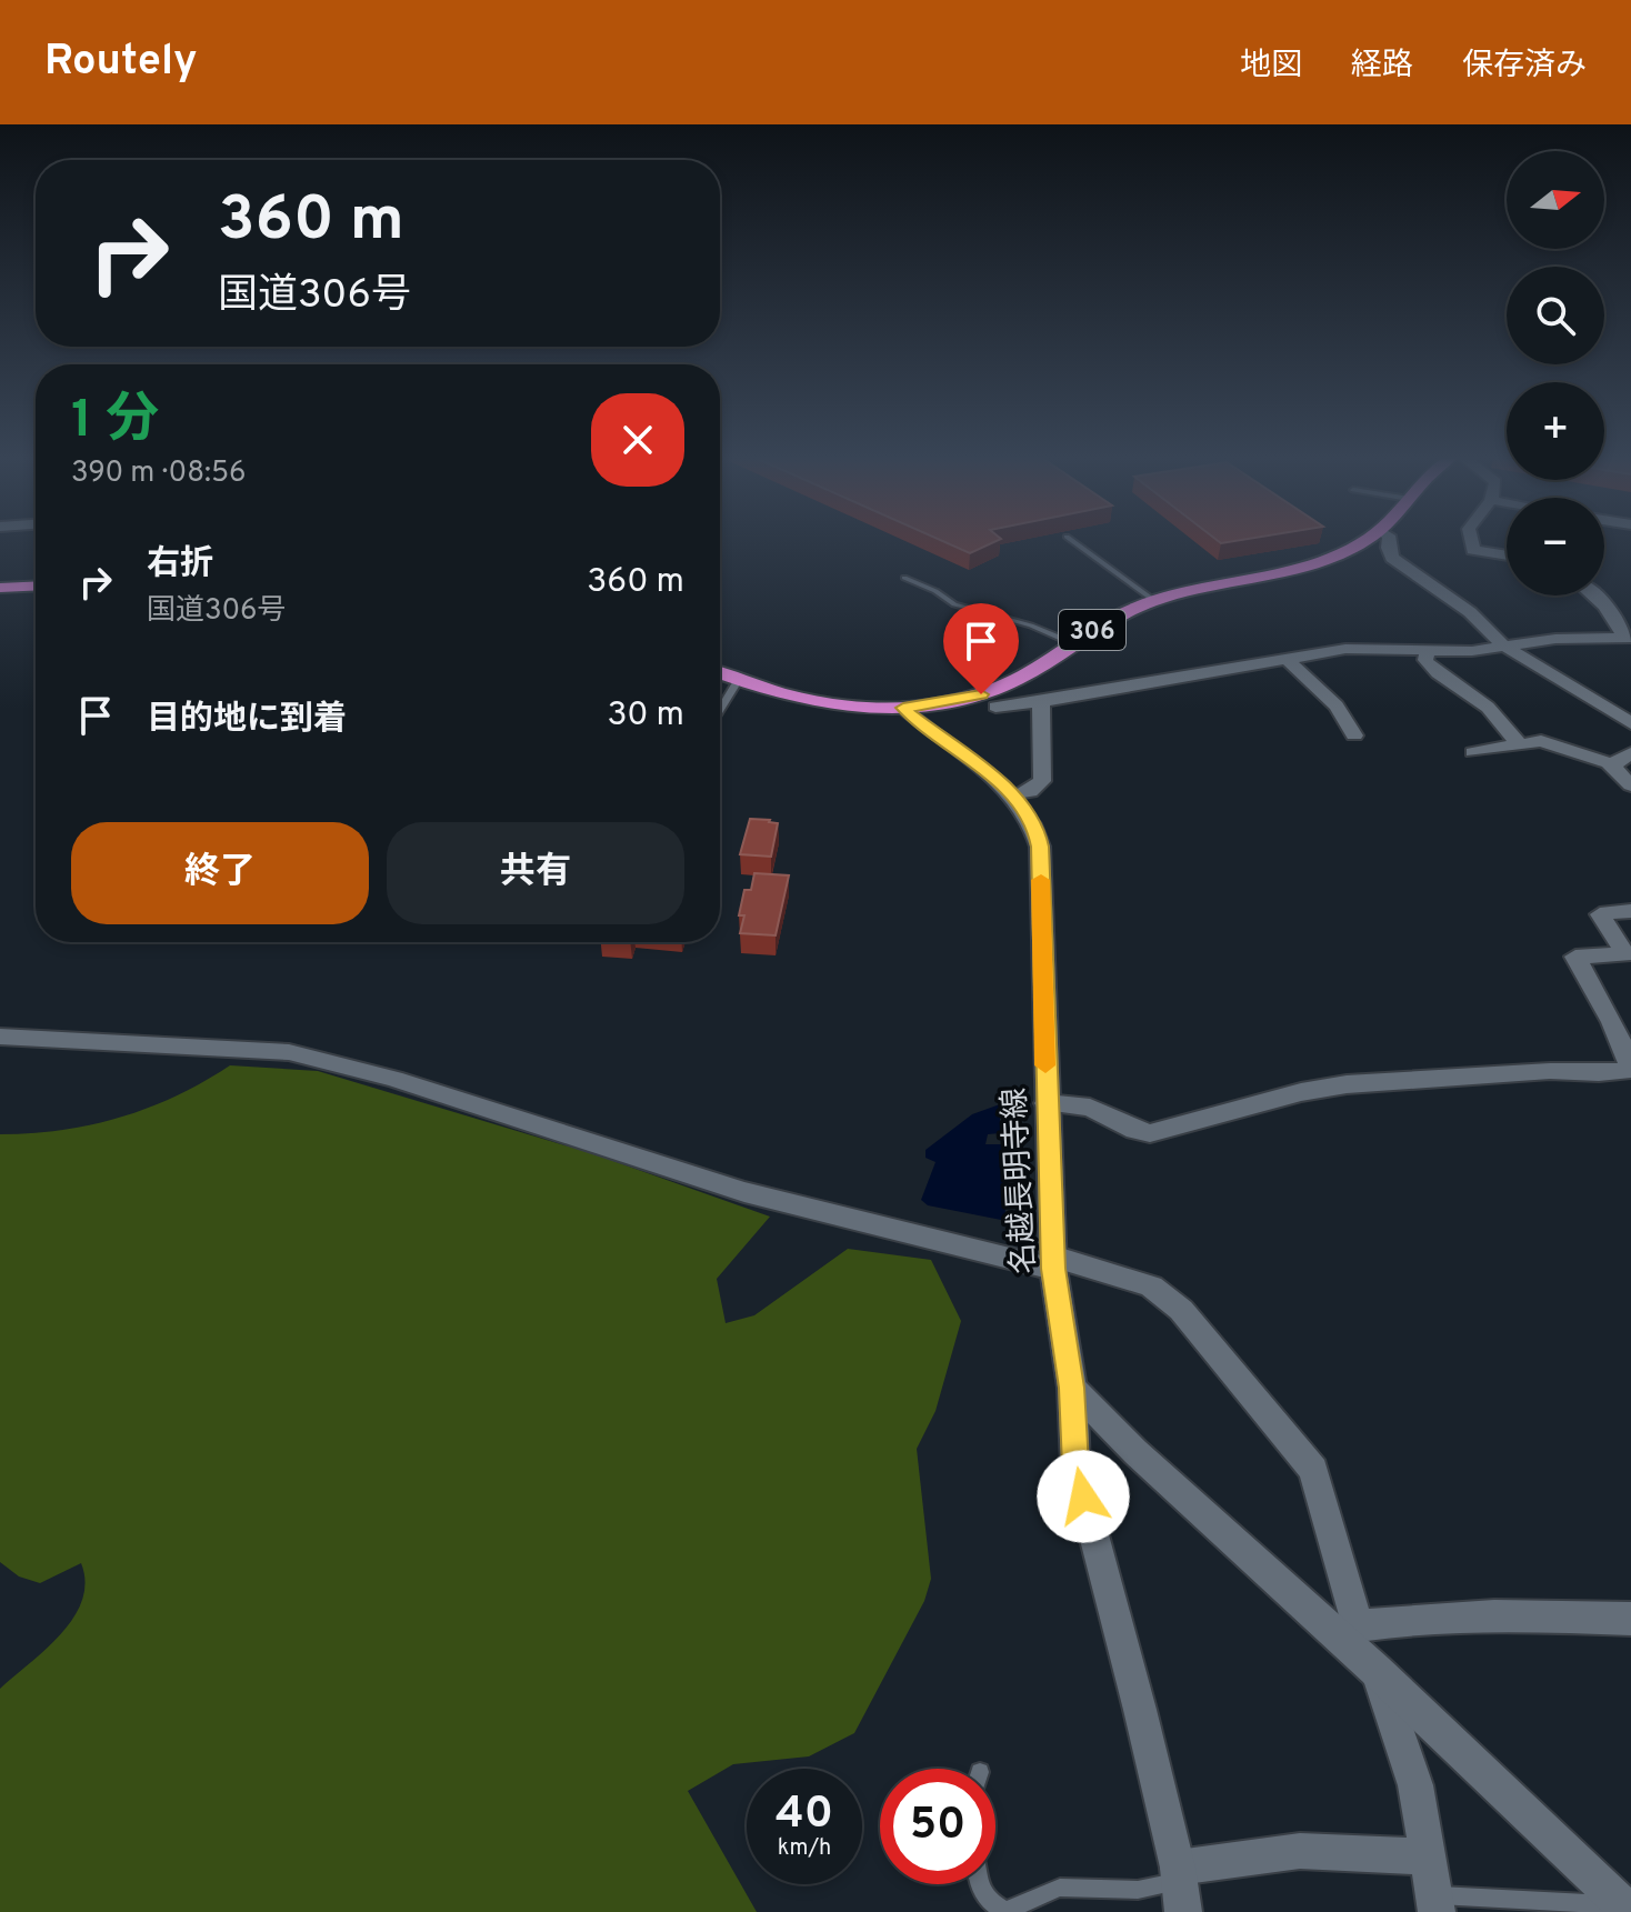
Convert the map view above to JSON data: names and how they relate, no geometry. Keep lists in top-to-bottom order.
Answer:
{
  "streets": {
    "highway": ["306"],
    "street": ["名越長明寺線"]
  },
  "crossings": [
    ["306", "名越長明寺線"]
  ],
  "north": "right",
  "page": {
    "header": "Routely",
    "nav": ["地図", "経路", "保存済み"],
    "map_buttons": ["+", "−"],
    "turn": ["360 m", "国道306号"],
    "heading": ["1 分", "390 m · 08:56"],
    "list": [
      {
        "name": "右折",
        "note": "国道306号",
        "value": "360 m"
      },
      {
        "name": "目的地に到着",
        "value": "30 m"
      }
    ],
    "buttons": ["終了", "共有"],
    "speed": "40 km/h",
    "limit": "50"
  }
}
